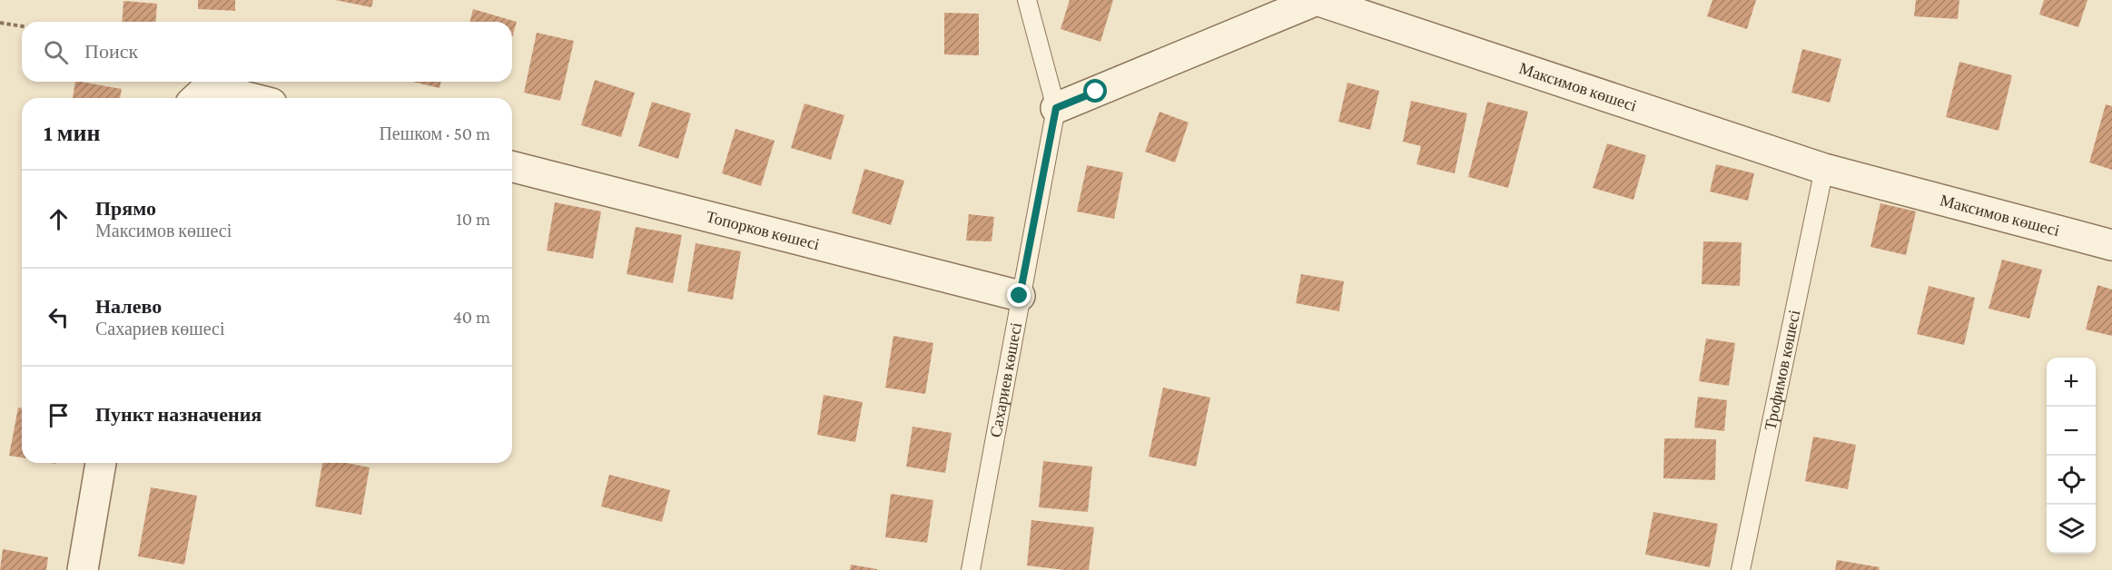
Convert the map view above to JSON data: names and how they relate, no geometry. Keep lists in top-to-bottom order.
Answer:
{
  "streets": {
    "street": ["Максимов көшесі", "Топорков көшесі"],
    "lane": ["Трофимов көшесі", "Сахариев көшесі"]
  },
  "crossings": [
    ["Максимов көшесі", "Трофимов көшесі"],
    ["Максимов көшесі", "Сахариев көшесі"],
    ["Топорков көшесі", "Сахариев көшесі"]
  ],
  "page": {
    "search": "Поиск",
    "heading": ["1 мин", "Пешком · 50 m"],
    "list": [
      ["Прямо", "Максимов көшесі", "10 m"],
      ["Налево", "Сахариев көшесі", "40 m"],
      "Пункт назначения"
    ],
    "map_buttons": ["+", "−"]
  }
}
